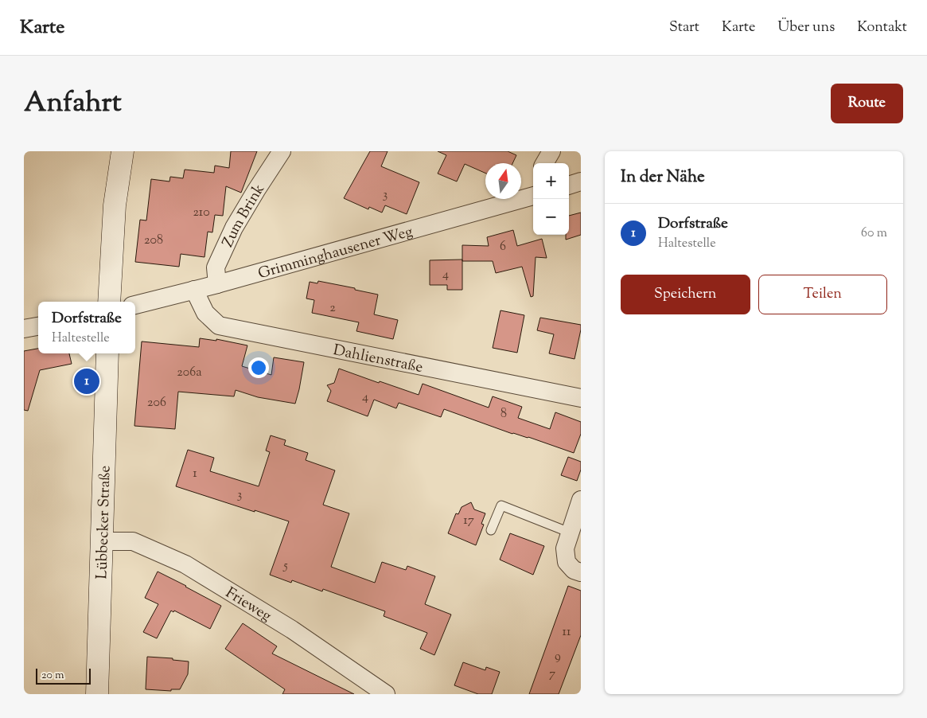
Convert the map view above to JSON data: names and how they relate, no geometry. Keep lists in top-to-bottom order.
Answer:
{
  "streets": {
    "main road": ["Lübbecker Straße"],
    "street": [
      "Zum Brink",
      "Grimminghausener Weg",
      "Dahlienstraße",
      "Frieweg"
    ]
  },
  "crossings": [
    ["Zum Brink", "Grimminghausener Weg"],
    ["Grimminghausener Weg", "Dahlienstraße"],
    ["Lübbecker Straße", "Frieweg"]
  ],
  "house_numbers": [
    "3",
    "210",
    "208",
    "6",
    "4",
    "2",
    "206a",
    "4",
    "206",
    "8",
    "1",
    "3",
    "17",
    "5",
    "11",
    "9",
    "7"
  ],
  "scale_bar": "20 m",
  "north": "top",
  "page": {
    "header": "Karte",
    "nav": [
      "Start",
      "Karte",
      "Über uns",
      "Kontakt"
    ],
    "title": "Anfahrt",
    "buttons": [
      "Route",
      ["Speichern", "Teilen"]
    ],
    "heading": "In der Nähe",
    "map_buttons": ["+", "−"],
    "list": [
      {
        "mark": "1",
        "name": "Dorfstraße",
        "note": "Haltestelle",
        "value": "60 m"
      }
    ],
    "popup": ["Dorfstraße", "Haltestelle"],
    "pins": "1",
    "scale": "20 m"
  }
}
